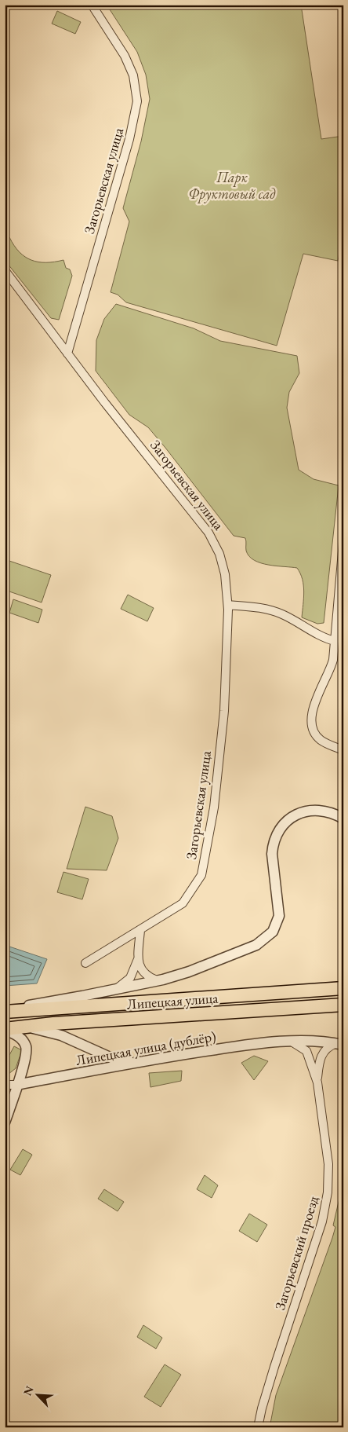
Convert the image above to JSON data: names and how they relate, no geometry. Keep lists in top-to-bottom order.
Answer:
{
  "streets": {
    "main road": ["Липецкая улица"],
    "street": ["Загорьевская улица", "Липецкая улица (дублёр)", "Загорьевский проезд"]
  },
  "parks": ["Парк Фруктовый сад"],
  "north": "top left"
}
